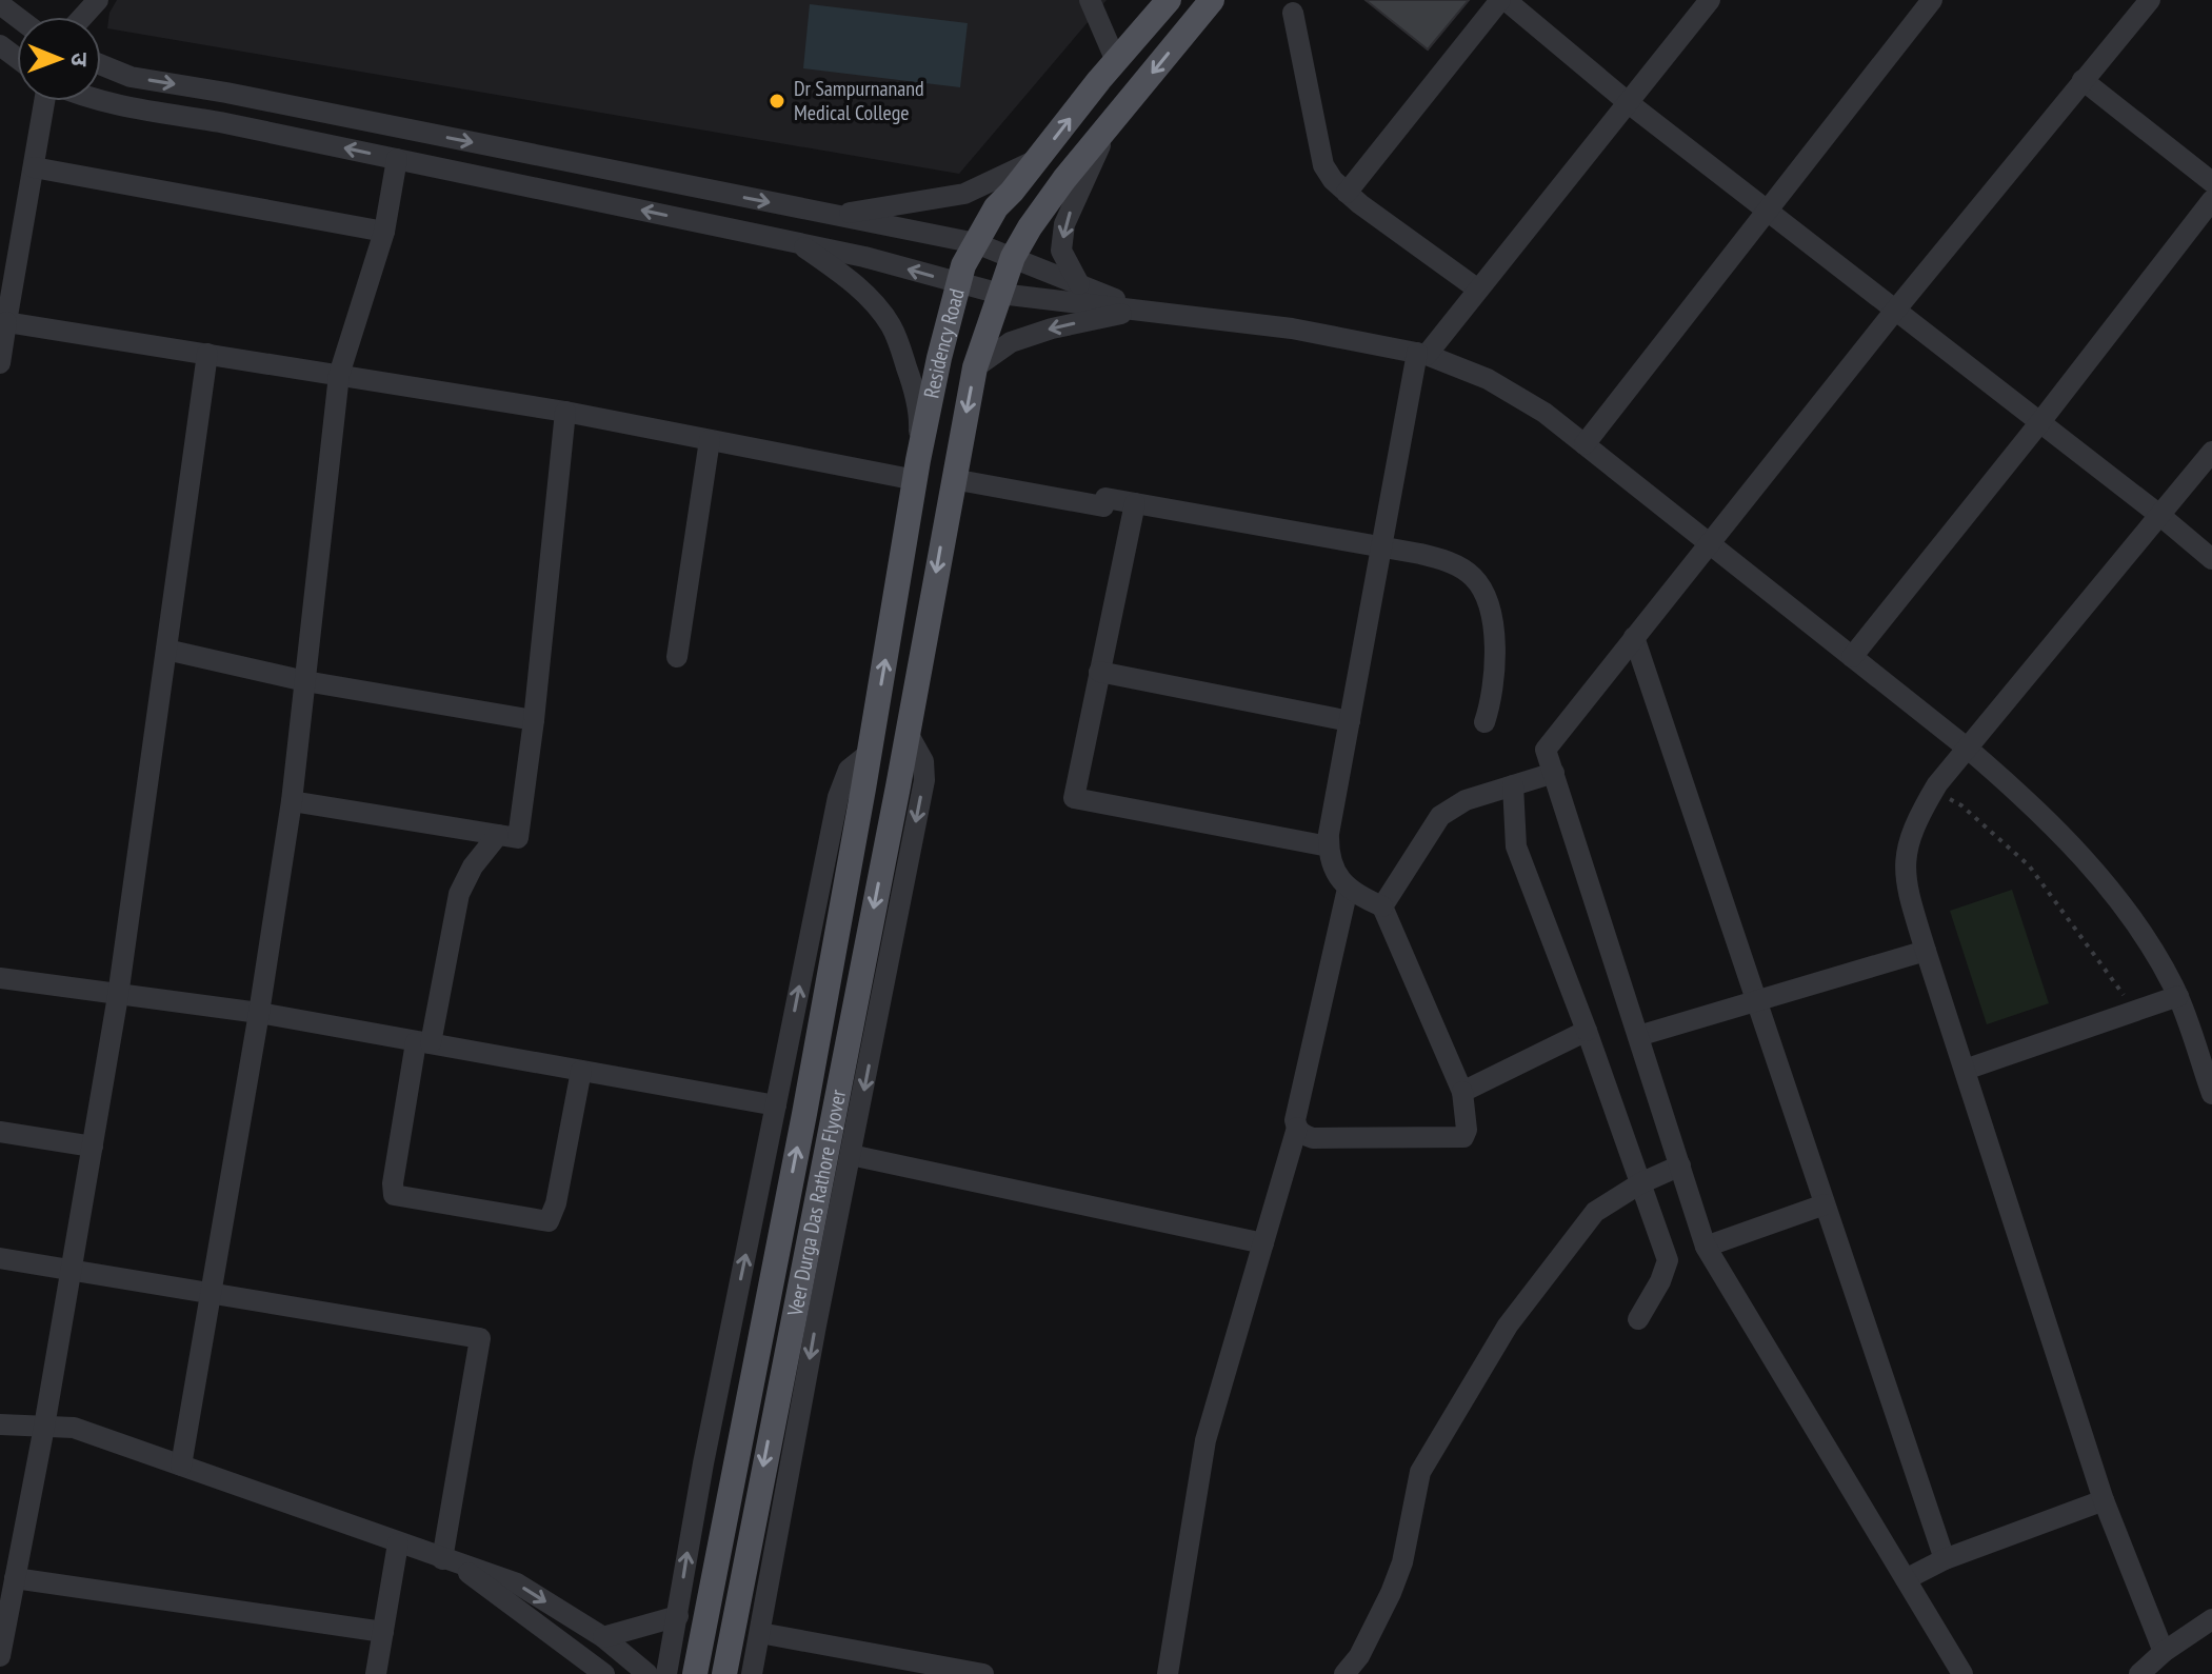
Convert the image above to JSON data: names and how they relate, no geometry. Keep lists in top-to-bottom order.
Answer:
{
  "streets": {
    "main road": ["Residency Road", "Veer Durga Das Rathore Flyover"]
  },
  "crossings": [
    ["Residency Road", "Veer Durga Das Rathore Flyover"]
  ],
  "places": ["Dr Sampurnanand Medical College"],
  "north": "right"
}
